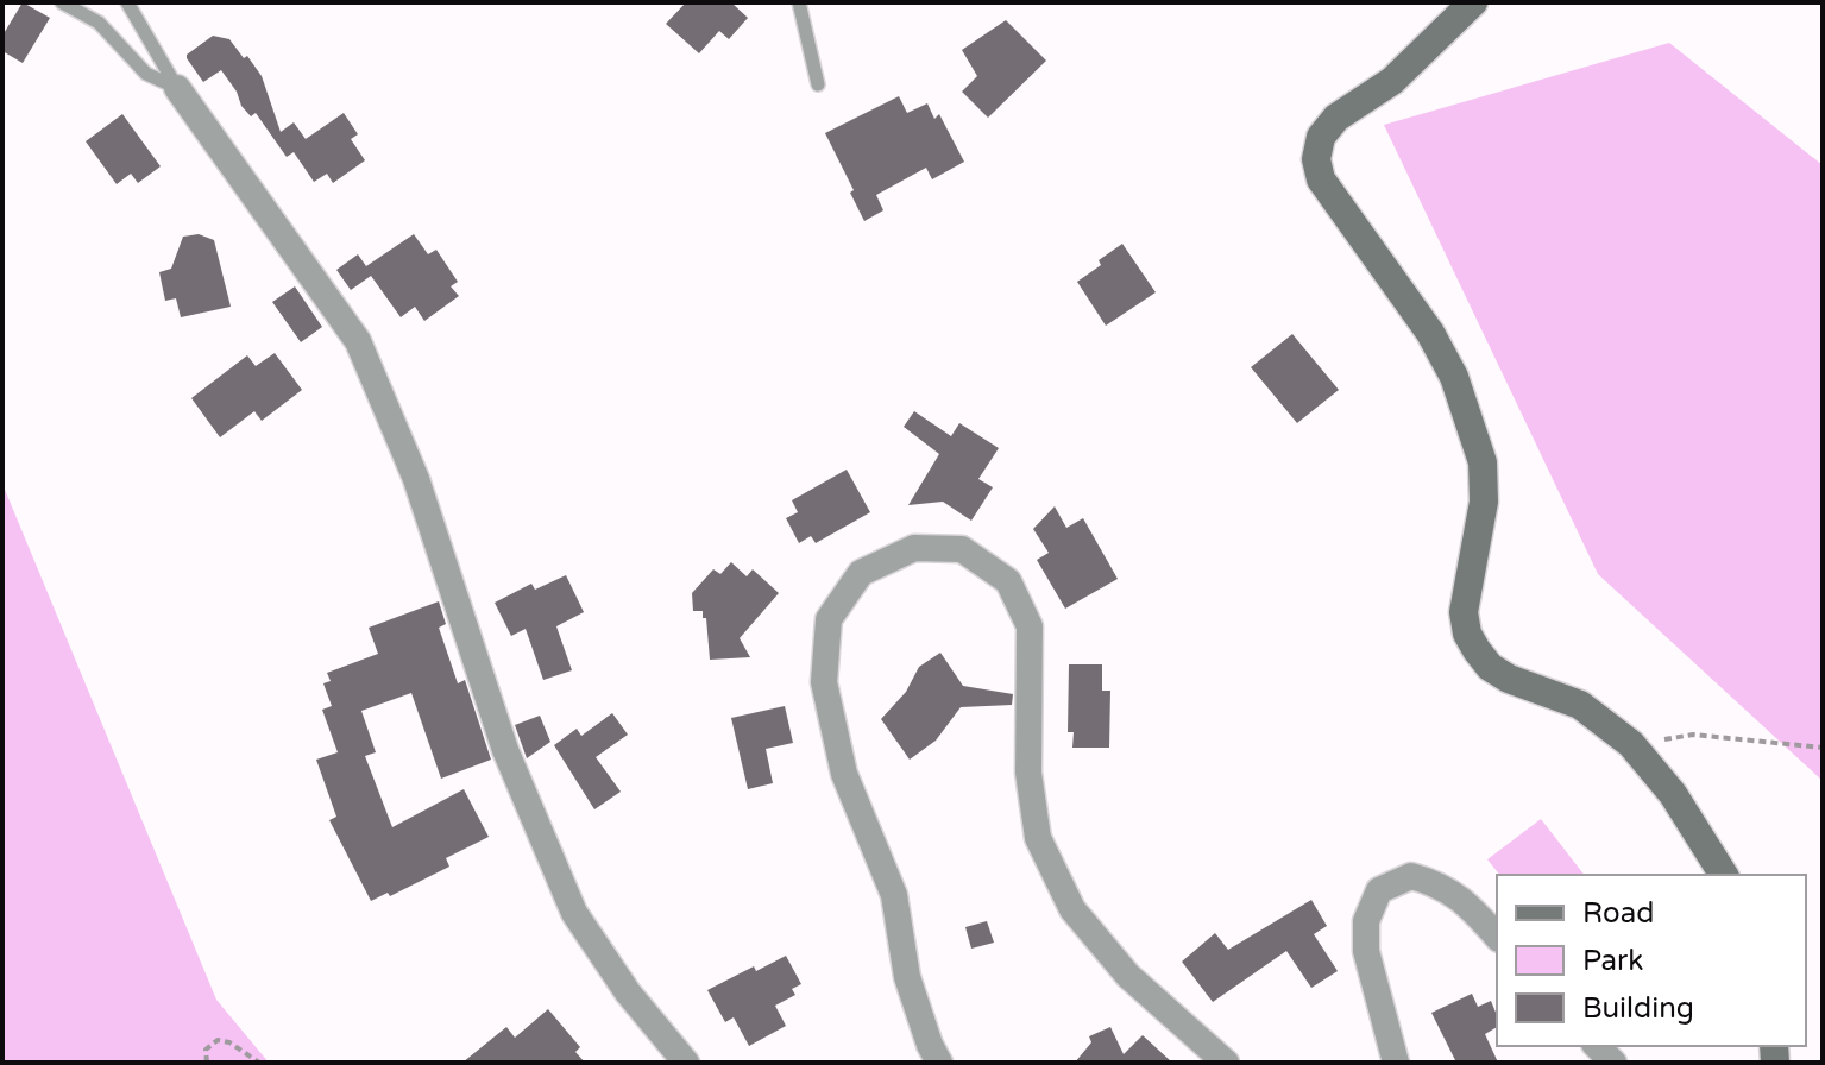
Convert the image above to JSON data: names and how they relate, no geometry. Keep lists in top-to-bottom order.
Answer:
{
  "legend": ["Road", "Park", "Building"]
}
